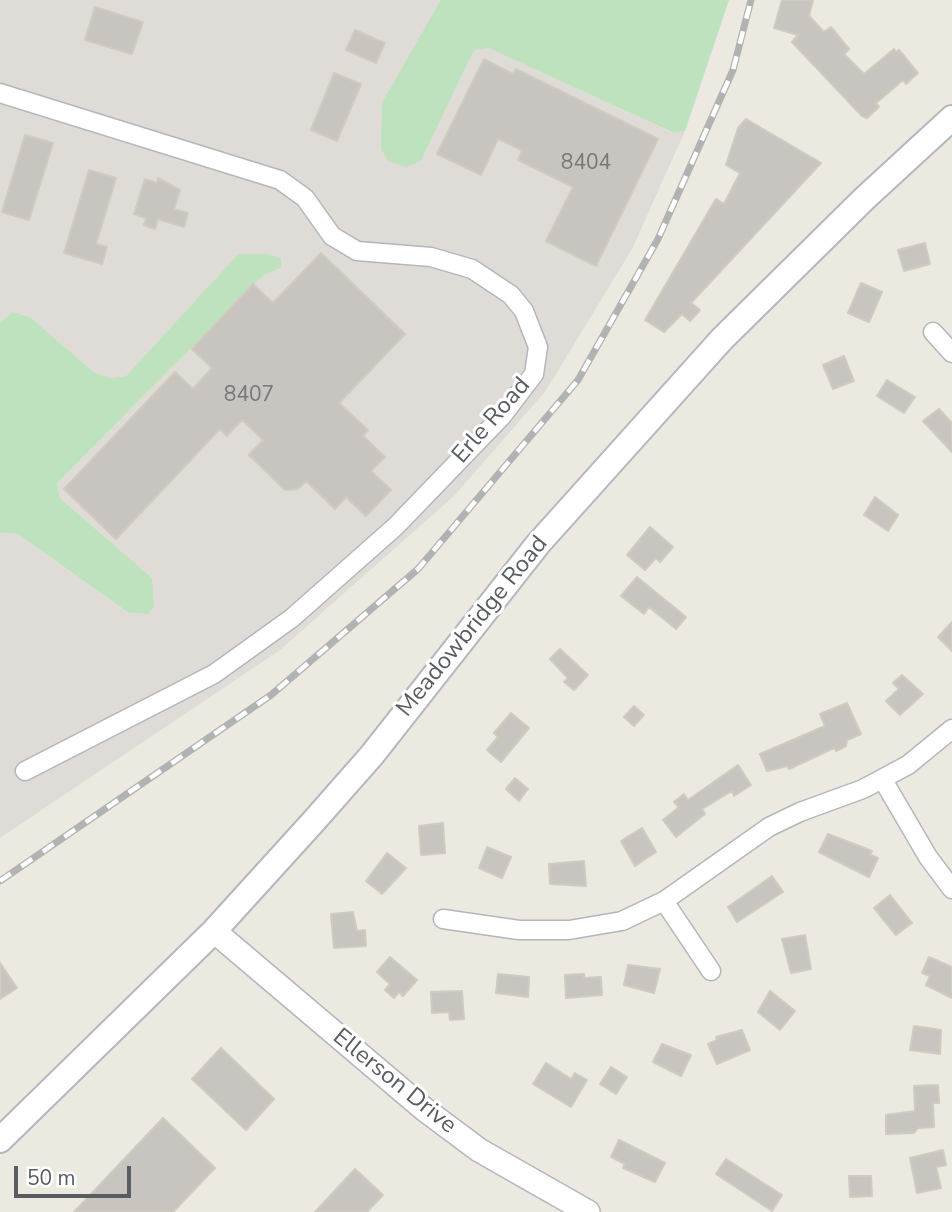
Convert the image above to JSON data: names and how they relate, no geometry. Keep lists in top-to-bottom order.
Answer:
{
  "streets": {
    "main road": ["Meadowbridge Road"],
    "street": ["Erle Road", "Ellerson Drive"]
  },
  "crossings": [
    ["Meadowbridge Road", "Ellerson Drive"]
  ],
  "house_numbers": ["8404", "8407"],
  "scale_bar": "50 m"
}
